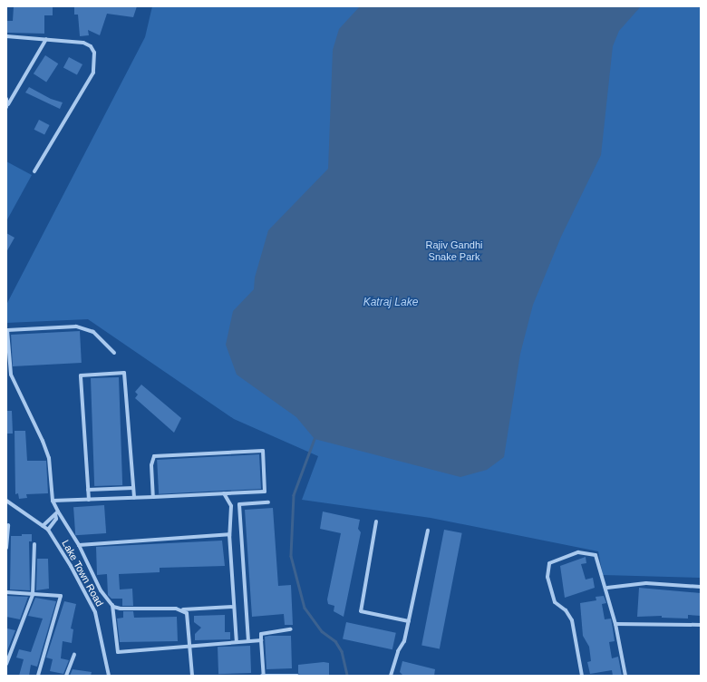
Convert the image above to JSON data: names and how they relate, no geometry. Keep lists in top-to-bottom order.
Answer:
{
  "streets": {
    "street": ["Lake Town Road"]
  },
  "water": ["Katraj Lake"],
  "parks": ["Rajiv Gandhi Snake Park"]
}
